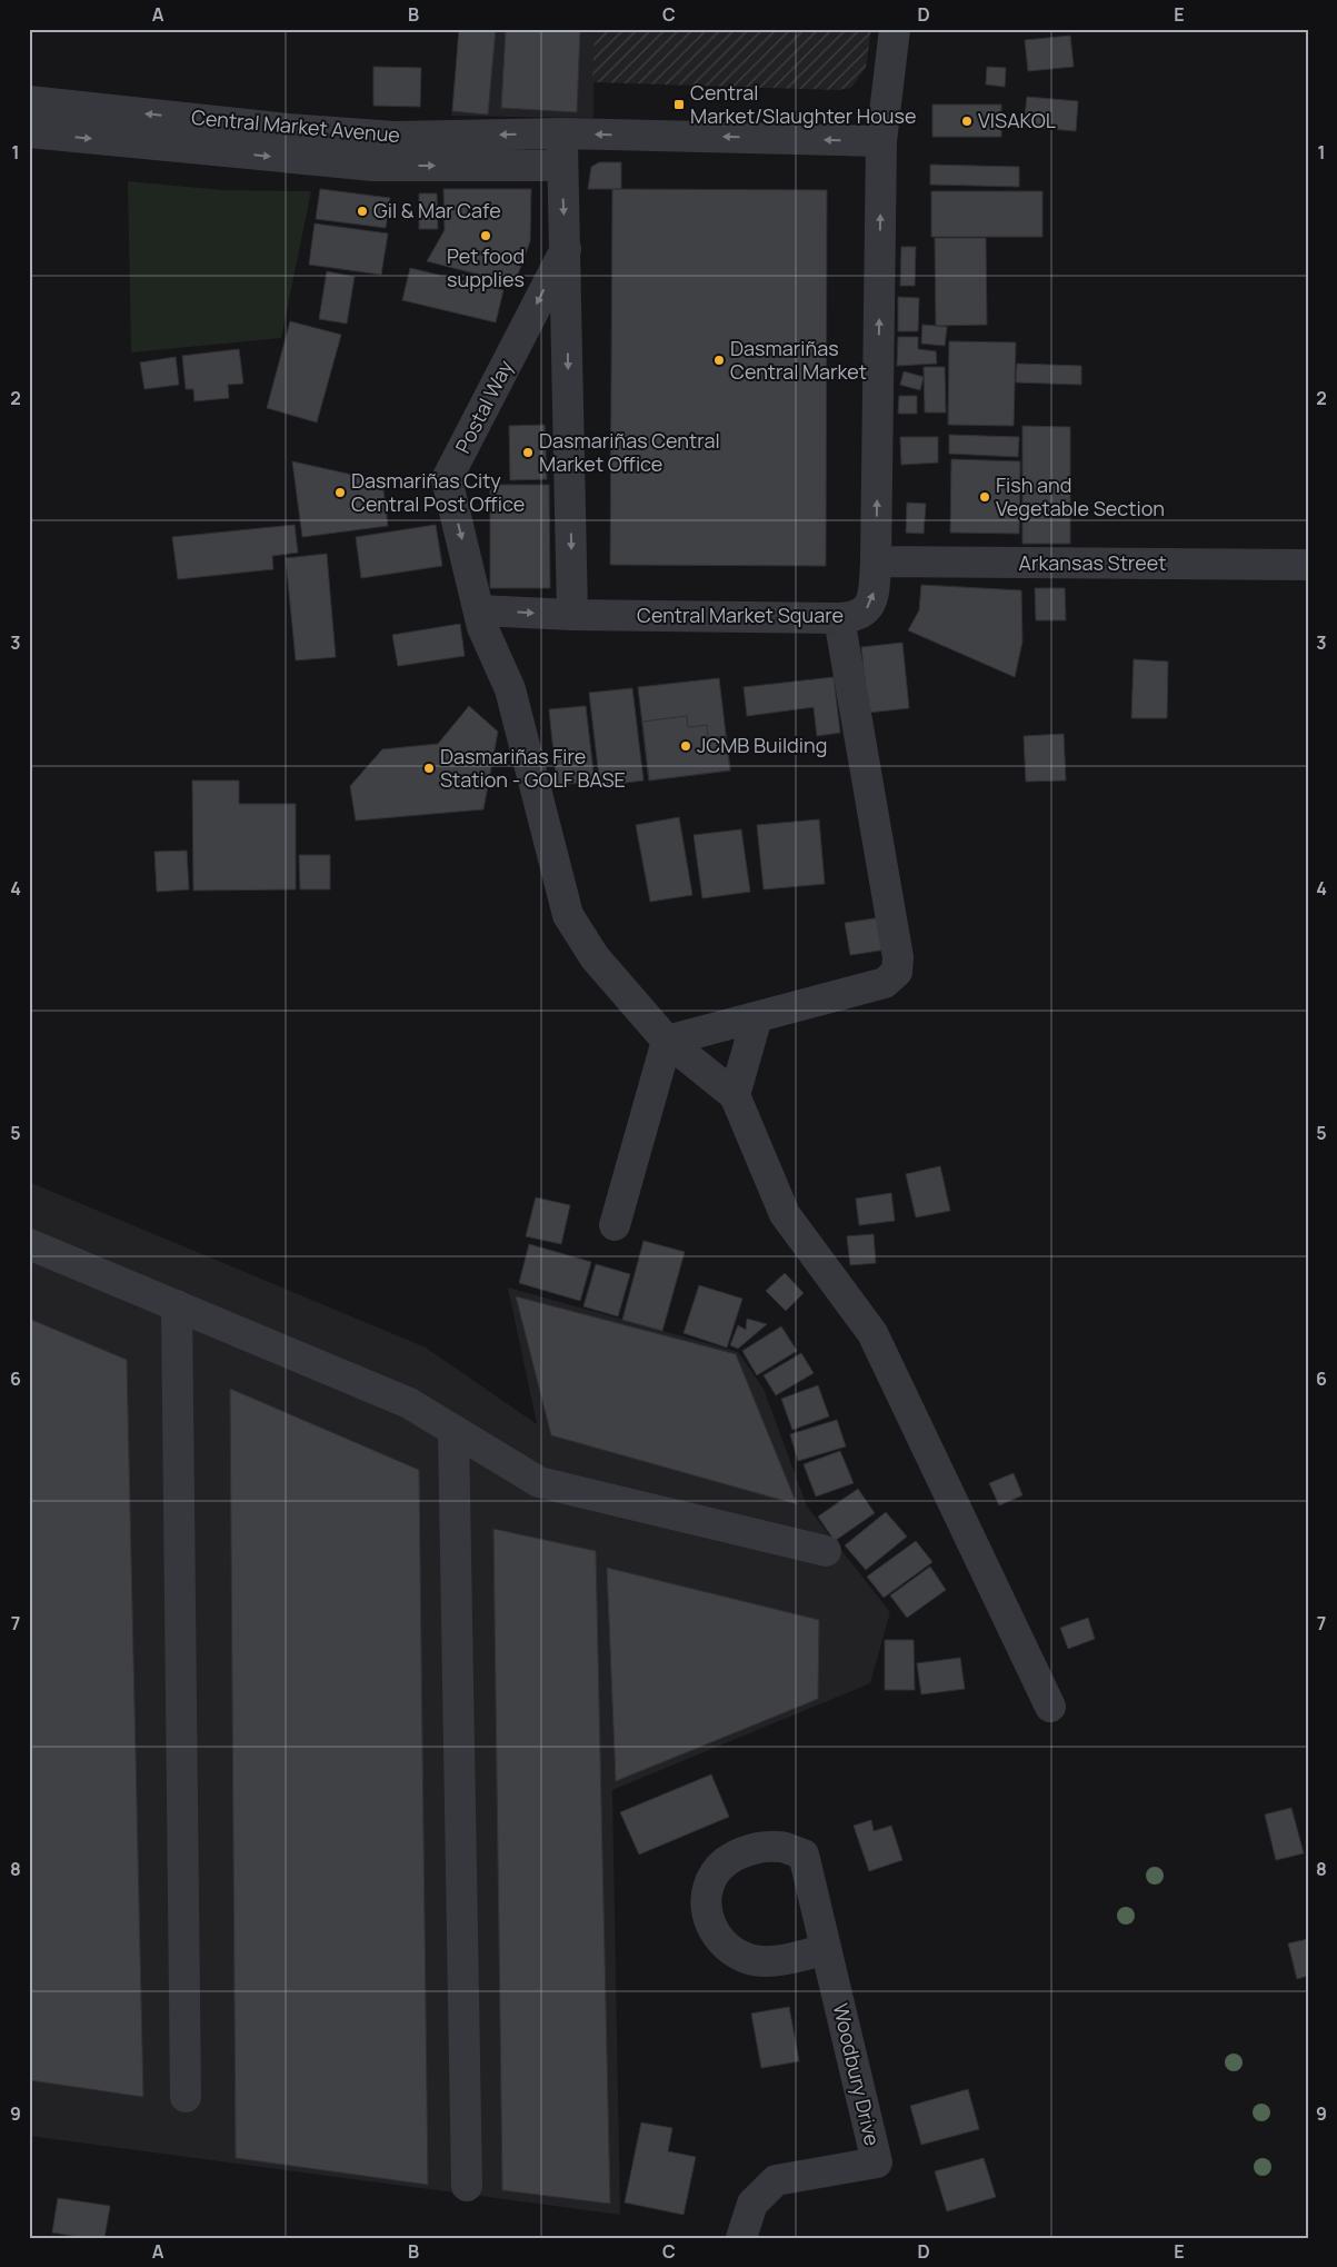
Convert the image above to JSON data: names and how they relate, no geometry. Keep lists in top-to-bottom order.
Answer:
{
  "streets": {
    "street": [
      "Central Market Avenue",
      "Postal Way",
      "Arkansas Street",
      "Central Market Square",
      "Woodbury Drive"
    ]
  },
  "crossings": [
    ["Arkansas Street", "Central Market Square"]
  ],
  "one_way": ["Central Market Square"],
  "places": {
    "transit": ["Central Market/Slaughter House"],
    "other": [
      "VISAKOL",
      "Gil & Mar Cafe",
      "Pet food supplies",
      "Dasmariñas Central Market",
      "Dasmariñas Central Market Office",
      "Dasmariñas City Central Post Office",
      "Fish and Vegetable Section",
      "JCMB Building",
      "Dasmariñas Fire Station - GOLF BASE"
    ]
  },
  "grid": {
    "columns": [
      "A",
      "B",
      "C",
      "D",
      "E"
    ],
    "rows": [
      "1",
      "2",
      "3",
      "4",
      "5",
      "6",
      "7",
      "8",
      "9"
    ]
  }
}
